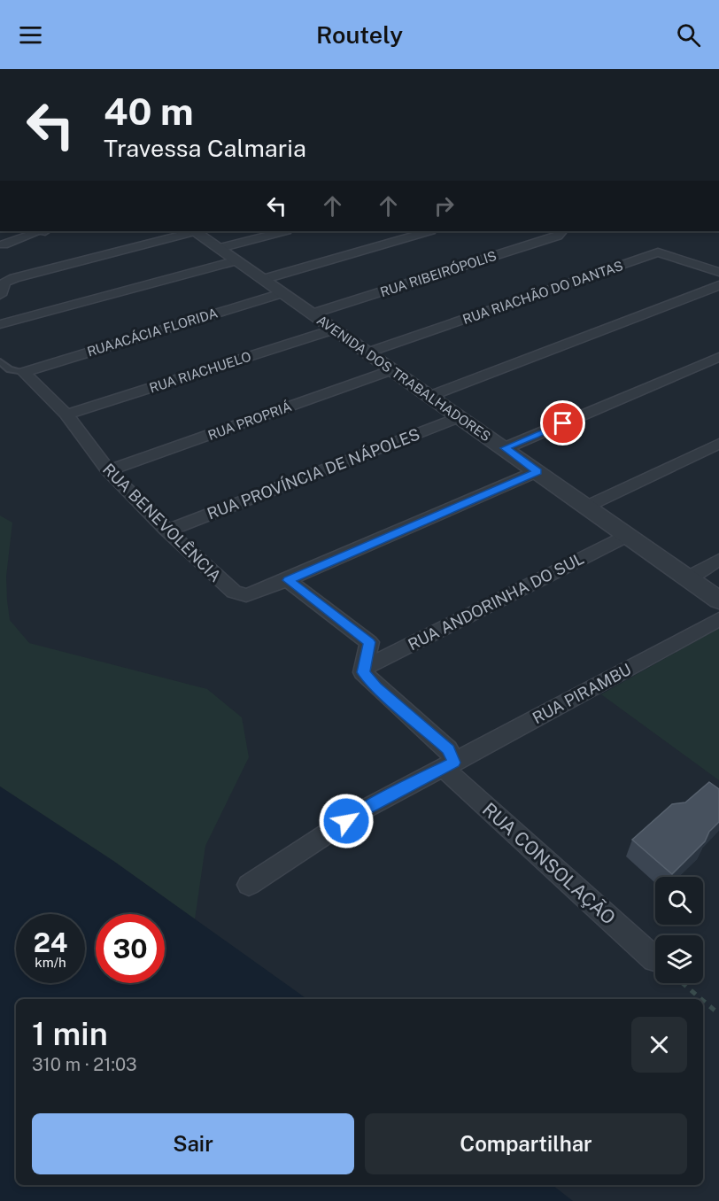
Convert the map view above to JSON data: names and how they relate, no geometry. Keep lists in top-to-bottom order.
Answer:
{
  "streets": {
    "street": [
      "RUA RIBEIRÓPOLIS",
      "RUA RIACHÃO DO DANTAS",
      "RUAACÁCIA FLORIDA",
      "RUA RIACHUELO",
      "AVENIDA DOS TRABALHADORES",
      "RUA PROPRIÁ",
      "RUA PROVÍNCIA DE NÁPOLES",
      "RUA BENEVOLÊNCIA",
      "RUA ANDORINHA DO SUL",
      "RUA PIRAMBU",
      "RUA CONSOLAÇÃO"
    ]
  },
  "crossings": [
    ["RUA RIBEIRÓPOLIS", "AVENIDA DOS TRABALHADORES"],
    ["RUA RIACHÃO DO DANTAS", "AVENIDA DOS TRABALHADORES"],
    ["RUAACÁCIA FLORIDA", "AVENIDA DOS TRABALHADORES"],
    ["RUAACÁCIA FLORIDA", "RUA BENEVOLÊNCIA"],
    ["RUA RIACHUELO", "AVENIDA DOS TRABALHADORES"],
    ["RUA RIACHUELO", "RUA BENEVOLÊNCIA"],
    ["AVENIDA DOS TRABALHADORES", "RUA PROPRIÁ"],
    ["AVENIDA DOS TRABALHADORES", "RUA PROVÍNCIA DE NÁPOLES"],
    ["AVENIDA DOS TRABALHADORES", "RUA ANDORINHA DO SUL"],
    ["RUA PROPRIÁ", "RUA BENEVOLÊNCIA"],
    ["RUA PROVÍNCIA DE NÁPOLES", "RUA BENEVOLÊNCIA"],
    ["RUA ANDORINHA DO SUL", "RUA CONSOLAÇÃO"],
    ["RUA PIRAMBU", "RUA CONSOLAÇÃO"]
  ],
  "page": {
    "header": "Routely",
    "turn": ["40 m", "Travessa Calmaria"],
    "speed": "24 km/h",
    "limit": "30",
    "heading": ["1 min", "310 m · 21:03"],
    "buttons": ["Sair", "Compartilhar"]
  }
}
